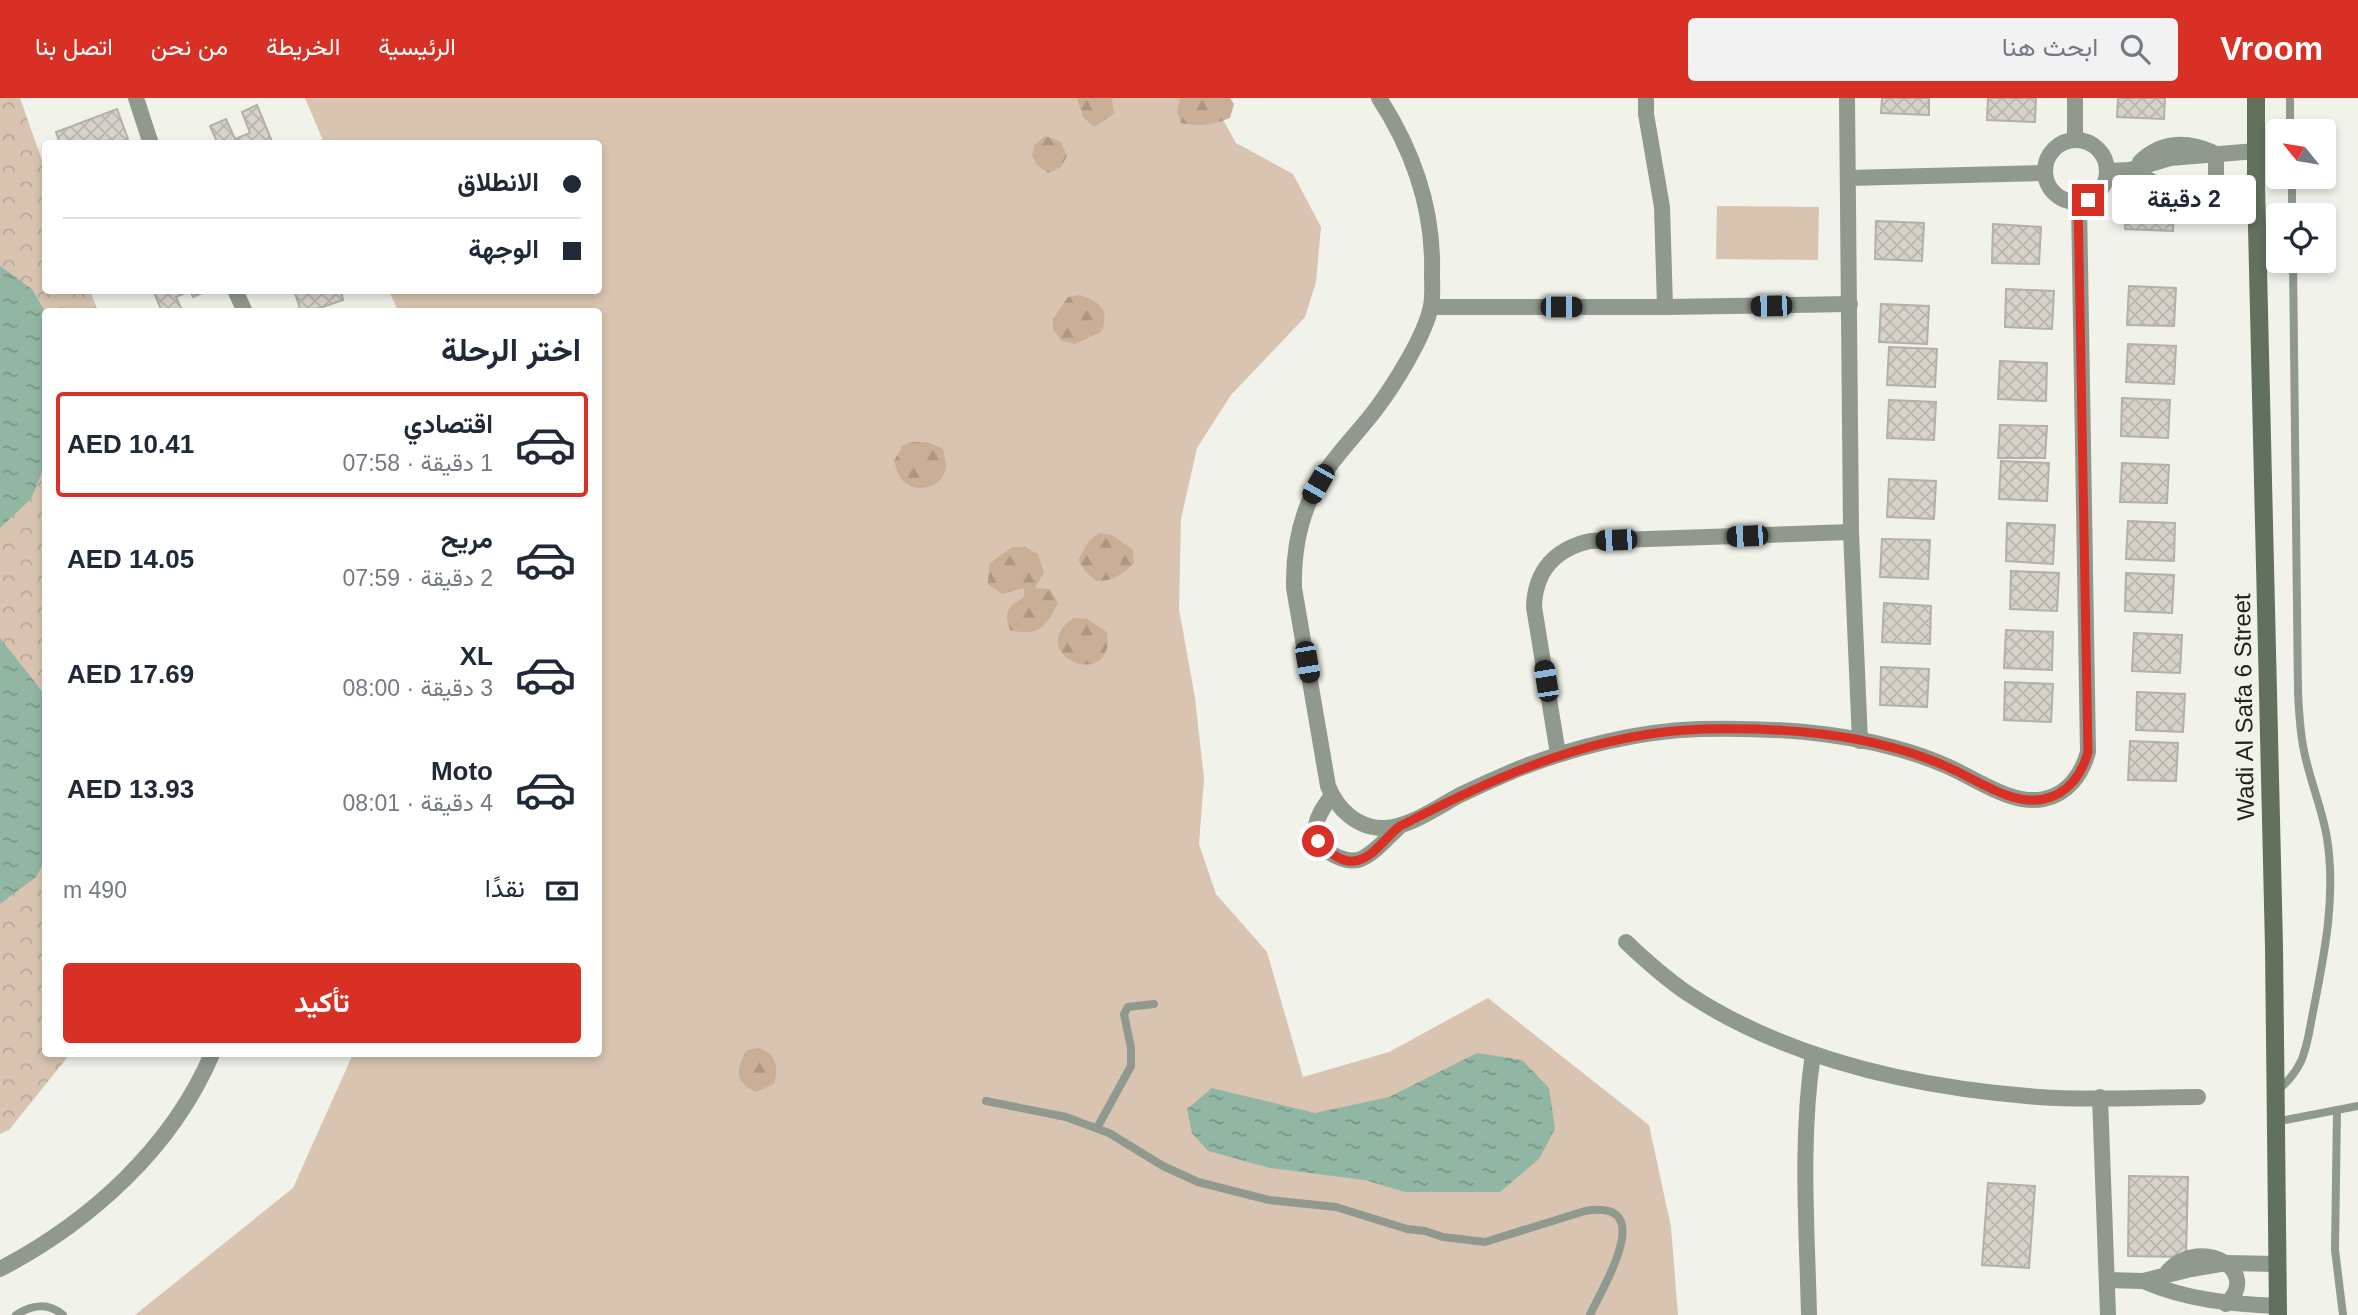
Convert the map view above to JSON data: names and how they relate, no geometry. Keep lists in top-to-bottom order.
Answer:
{
  "streets": {
    "main road": ["Wadi Al Safa 6 Street"]
  },
  "north": "top left",
  "page": {
    "header": "Vroom",
    "search": "ابحث هنا",
    "nav": [
      "الرئيسية",
      "الخريطة",
      "من نحن",
      "اتصل بنا"
    ],
    "banner": ["الانطلاق", "الوجهة"],
    "bubble": "2 دقيقة",
    "heading": "اختر الرحلة",
    "list": [
      {
        "name": "اقتصادي",
        "note": "1 دقيقة · 07:58",
        "value": "AED 10.41"
      },
      {
        "name": "مريح",
        "note": "2 دقيقة · 07:59",
        "value": "AED 14.05"
      },
      {
        "name": "XL",
        "note": "3 دقيقة · 08:00",
        "value": "AED 17.69"
      },
      {
        "name": "Moto",
        "note": "4 دقيقة · 08:01",
        "value": "AED 13.93"
      }
    ],
    "pay": ["نقدًا", "490 m"],
    "buttons": "تأكيد"
  }
}
